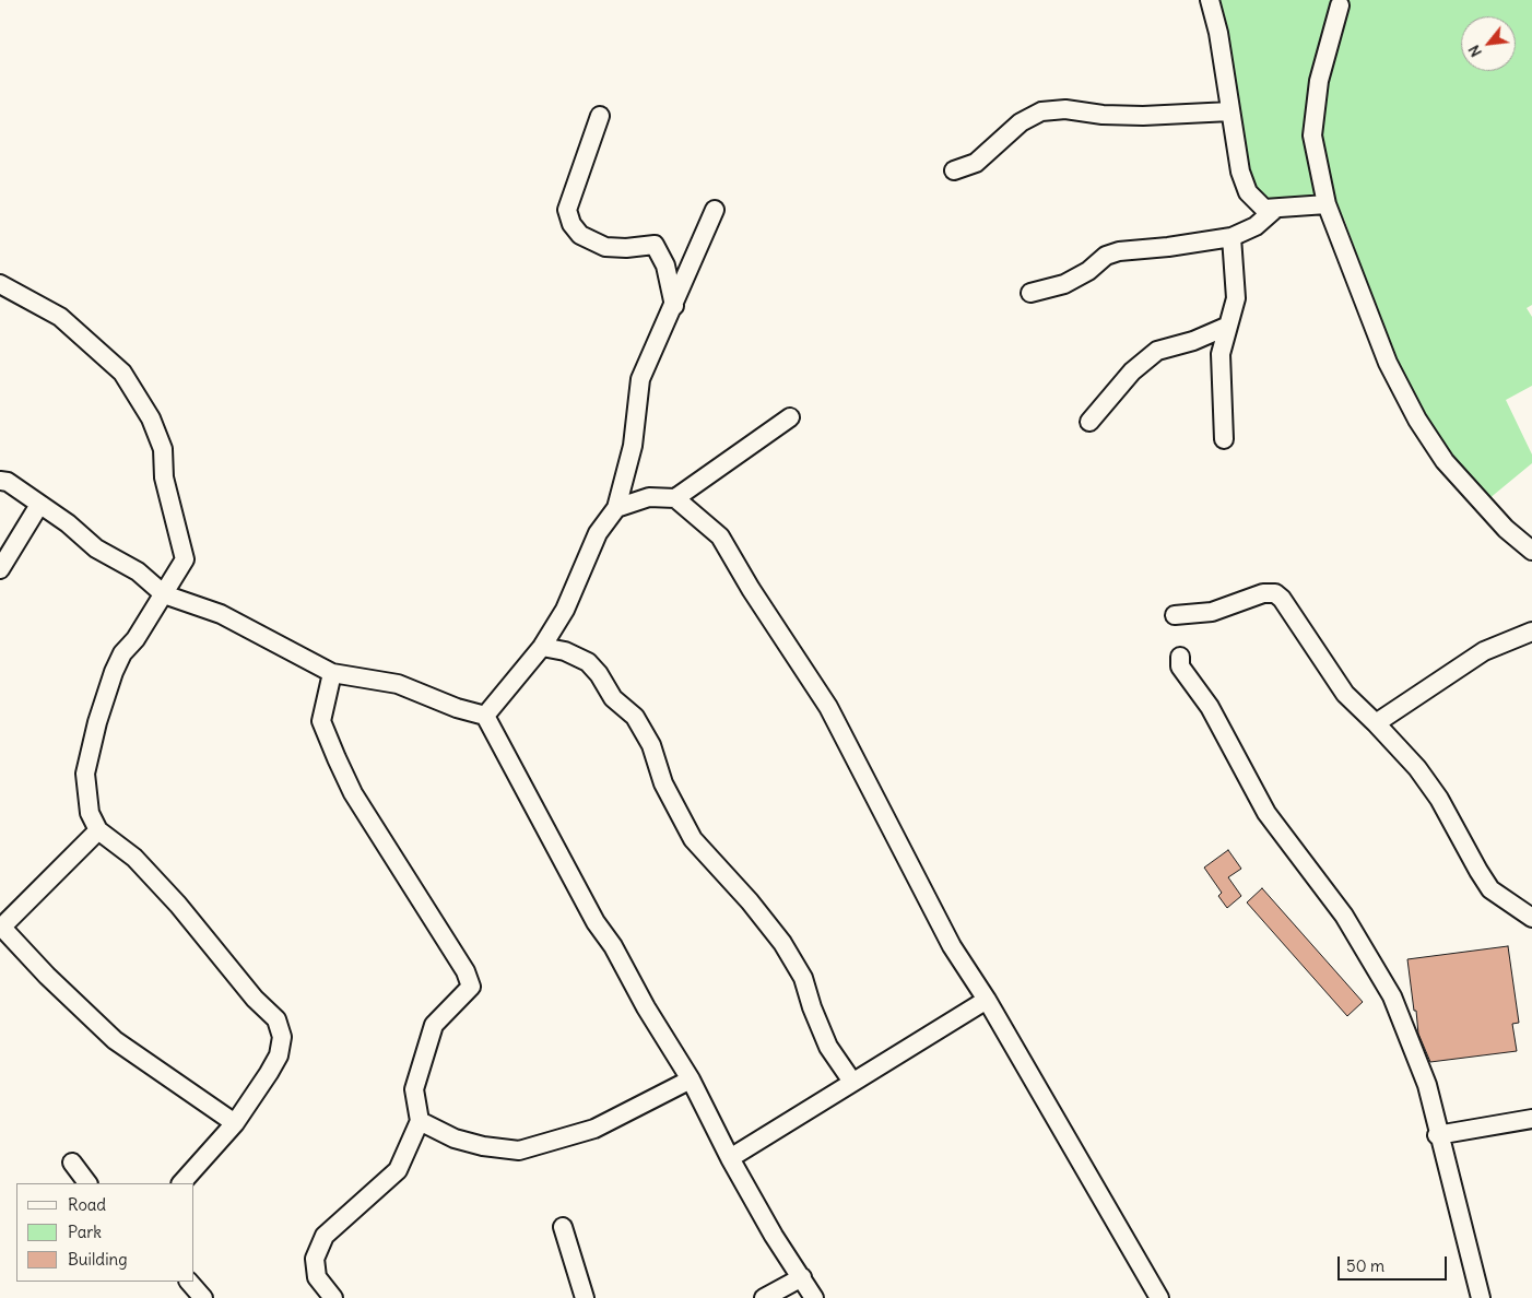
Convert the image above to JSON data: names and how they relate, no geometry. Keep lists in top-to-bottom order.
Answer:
{
  "legend": ["Road", "Park", "Building"],
  "scale_bar": "50 m",
  "north": "bottom left"
}
